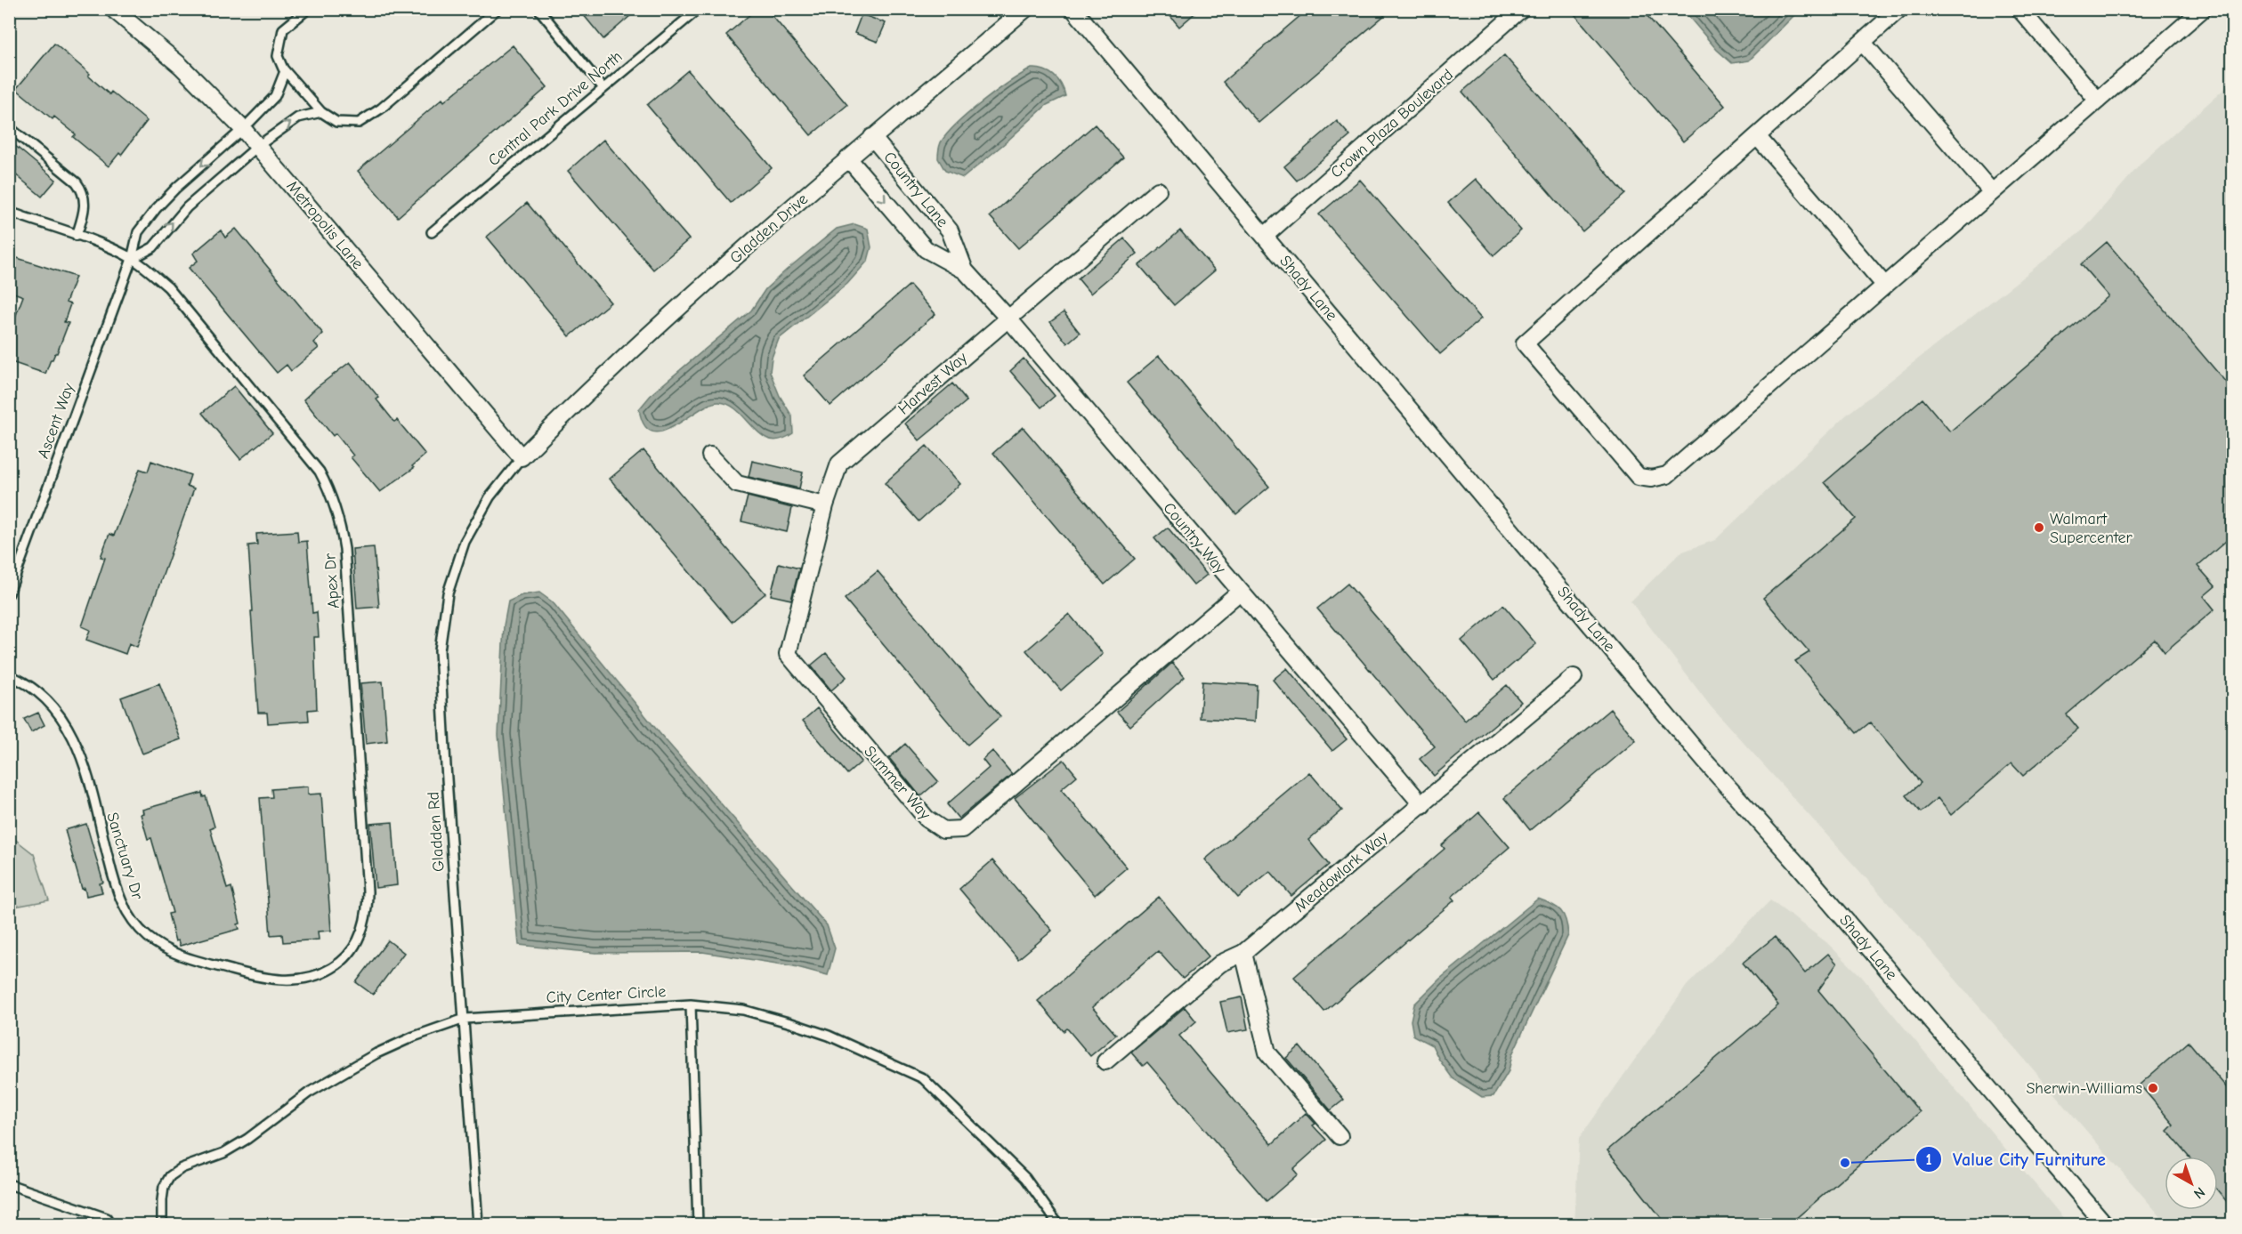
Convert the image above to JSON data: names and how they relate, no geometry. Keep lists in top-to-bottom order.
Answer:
{
  "streets": {
    "street": [
      "Crown Plaza Boulevard",
      "Country Lane",
      "Metropolis Lane",
      "Gladden Drive",
      "Shady Lane",
      "Harvest Way",
      "Country Way",
      "Summer Way",
      "Meadowlark Way"
    ],
    "lane": [
      "Central Park Drive North",
      "Ascent Way",
      "Apex Dr",
      "Gladden Rd",
      "Sanctuary Dr",
      "City Center Circle"
    ]
  },
  "crossings": [
    ["Crown Plaza Boulevard", "Shady Lane"],
    ["Country Lane", "Gladden Drive"],
    ["Country Lane", "Country Way"],
    ["Metropolis Lane", "Gladden Drive"],
    ["Metropolis Lane", "Ascent Way"],
    ["Metropolis Lane", "Gladden Rd"],
    ["Gladden Drive", "Gladden Rd"],
    ["Harvest Way", "Country Way"],
    ["Harvest Way", "Summer Way"],
    ["Ascent Way", "Apex Dr"],
    ["Country Way", "Summer Way"],
    ["Country Way", "Meadowlark Way"],
    ["Apex Dr", "Sanctuary Dr"],
    ["Gladden Rd", "City Center Circle"]
  ],
  "places": ["Walmart Supercenter", "Sherwin-Williams", "Value City Furniture"],
  "north": "bottom right"
}
